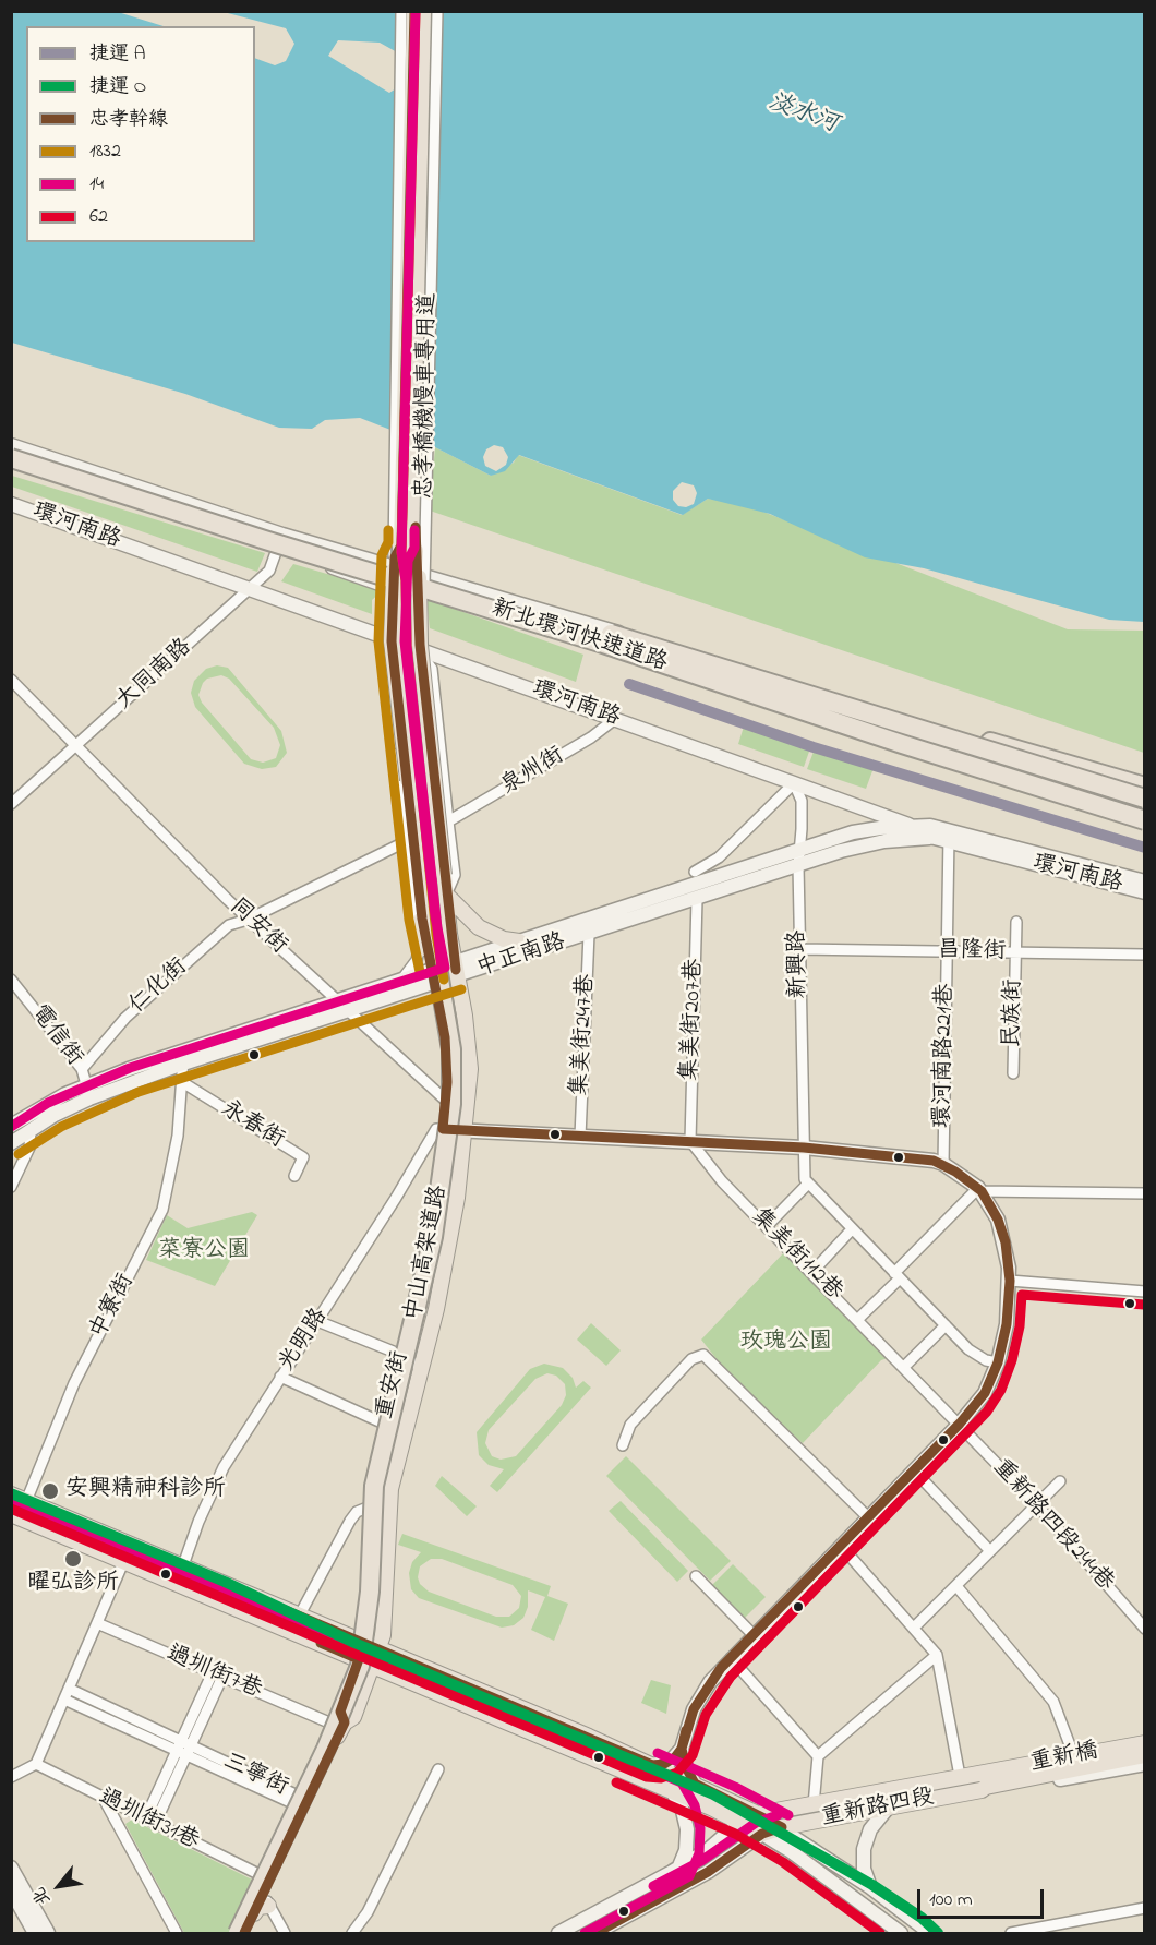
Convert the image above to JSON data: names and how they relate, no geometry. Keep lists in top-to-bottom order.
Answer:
{
  "streets": {
    "highway": ["新北環河快速道路", "中山高架道路"],
    "main road": ["重安街", "重新橋", "重新路四段"],
    "street": [
      "忠孝橋機慢車專用道",
      "環河南路",
      "大同南路",
      "泉州街",
      "同安街",
      "昌隆街",
      "中正南路",
      "新興路",
      "仁化街",
      "民族街",
      "集美街207巷",
      "集美街247巷",
      "電信街",
      "環河南路221巷",
      "永春街",
      "集美街112巷",
      "中寮街",
      "光明路",
      "重新路四段244巷",
      "過圳街7巷",
      "三寧街",
      "過圳街31巷"
    ]
  },
  "crossings": [
    ["忠孝橋機慢車專用道", "中山高架道路"],
    ["環河南路", "新北環河快速道路"],
    ["環河南路", "大同南路"],
    ["環河南路", "泉州街"],
    ["環河南路", "中正南路"],
    ["環河南路", "新興路"],
    ["環河南路", "環河南路221巷"],
    ["環河南路", "重安街"],
    ["大同南路", "同安街"],
    ["泉州街", "重安街"],
    ["同安街", "中正南路"],
    ["同安街", "仁化街"],
    ["同安街", "重安街"],
    ["昌隆街", "新興路"],
    ["昌隆街", "民族街"],
    ["昌隆街", "環河南路221巷"],
    ["中正南路", "新興路"],
    ["中正南路", "集美街207巷"],
    ["中正南路", "集美街247巷"],
    ["中正南路", "電信街"],
    ["中正南路", "中寮街"],
    ["中正南路", "重安街"],
    ["仁化街", "電信街"],
    ["集美街207巷", "集美街112巷"],
    ["永春街", "中寮街"],
    ["集美街112巷", "重新路四段244巷"],
    ["光明路", "重安街"],
    ["重安街", "過圳街7巷"],
    ["重安街", "三寧街"],
    ["重安街", "過圳街31巷"],
    ["重新橋", "重新路四段"]
  ],
  "water": ["淡水河"],
  "parks": ["菜寮公園", "玫瑰公園"],
  "places": ["安興精神科診所", "曜弘診所"],
  "lines": [
    "transit line 忠孝幹線",
    "transit line 1832",
    "transit line 14",
    "metro line A",
    "transit line 62",
    "metro line O"
  ],
  "legend": [
    "捷運 A",
    "捷運 O",
    "忠孝幹線",
    "1832",
    "14",
    "62"
  ],
  "scale_bar": "100 m",
  "north": "bottom left"
}
